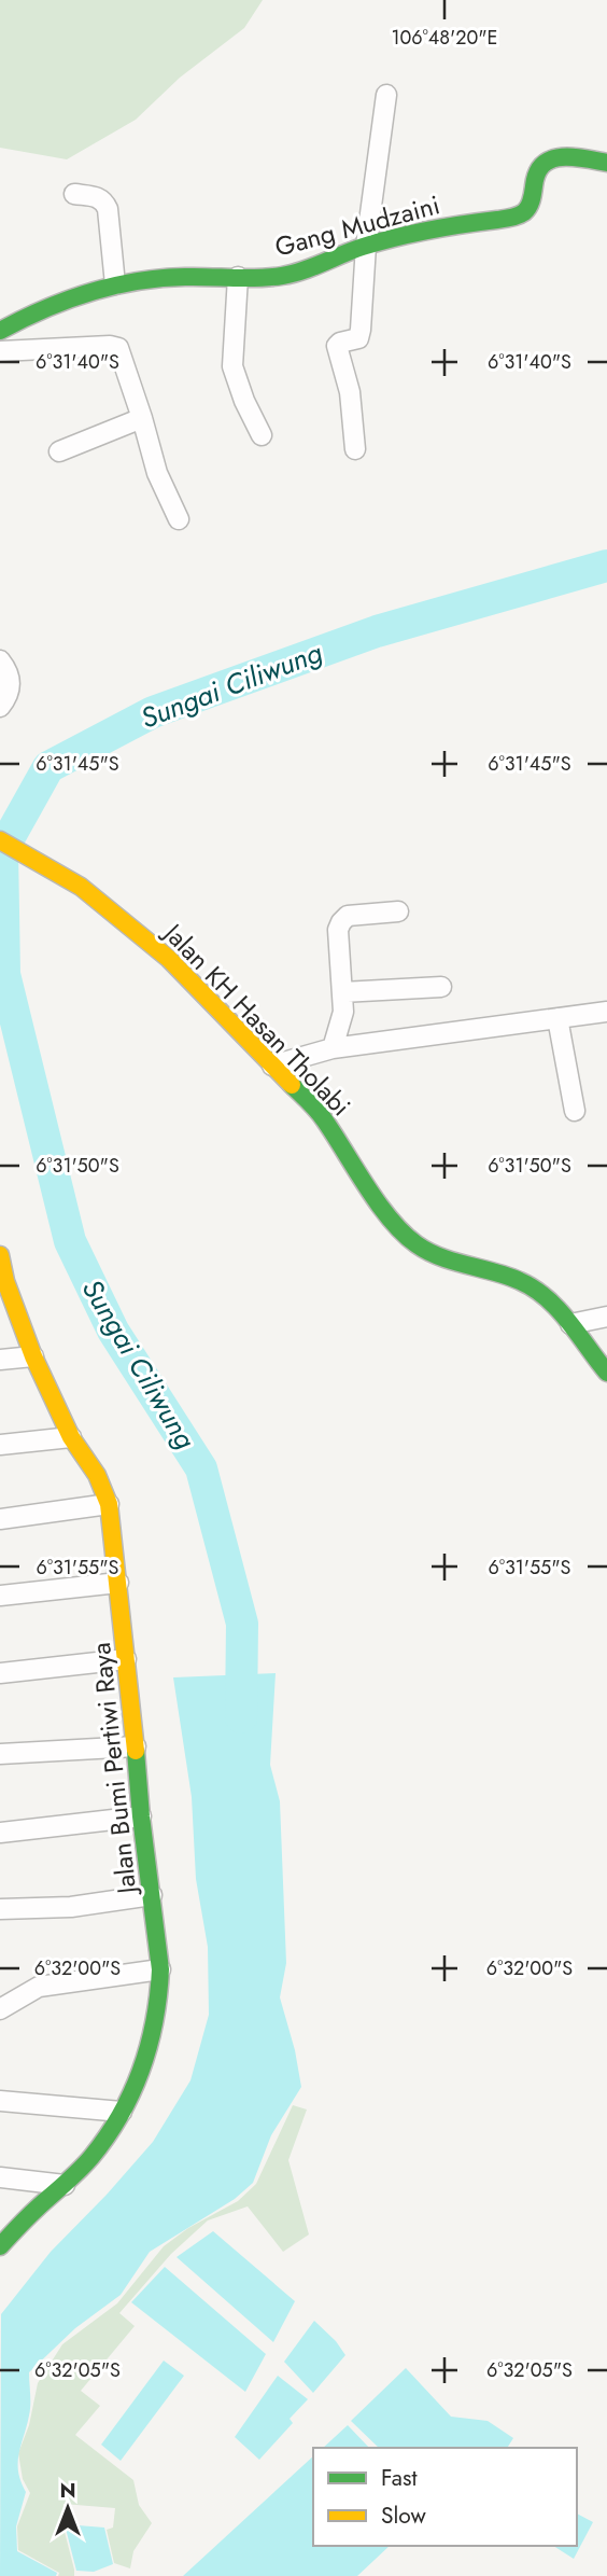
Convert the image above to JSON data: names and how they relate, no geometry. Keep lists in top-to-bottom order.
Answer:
{
  "streets": {
    "street": ["Gang Mudzaini", "Jalan KH Hasan Tholabi", "Jalan Bumi Pertiwi Raya"]
  },
  "water": ["Sungai Ciliwung"],
  "legend": ["Fast", "Slow"],
  "north": "top",
  "coordinates": [
    "106°48'20\"E",
    "6°31'40\"S",
    "6°31'45\"S",
    "6°31'50\"S",
    "6°31'55\"S",
    "6°32'00\"S",
    "6°32'05\"S"
  ]
}
